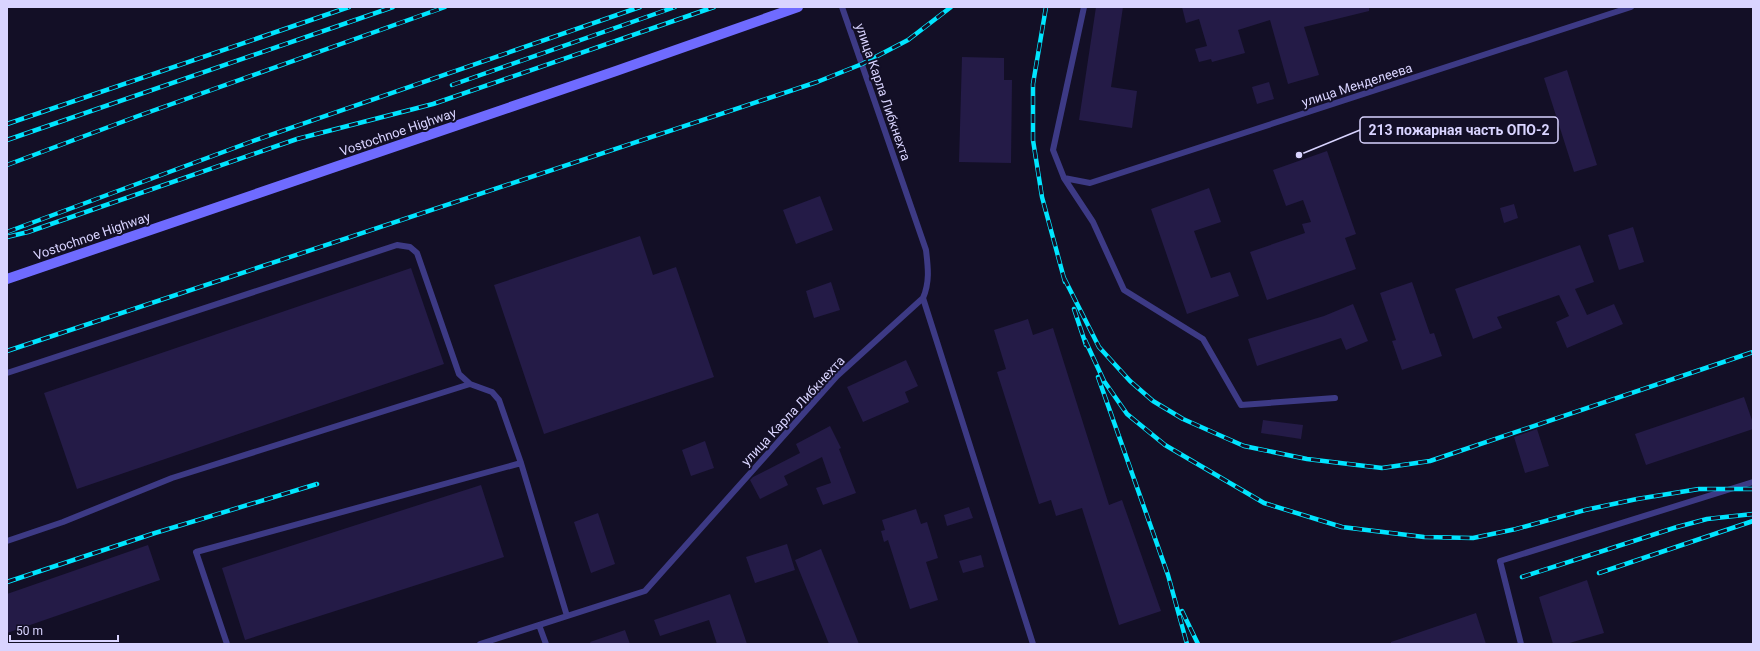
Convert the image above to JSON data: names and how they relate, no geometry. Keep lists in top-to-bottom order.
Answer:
{
  "streets": {
    "street": ["Vostochnoe Highway"],
    "lane": ["улица Менделеева", "улица Карла Либкнехта"]
  },
  "places": ["213 пожарная часть ОПО-2"],
  "scale_bar": "50 m"
}
